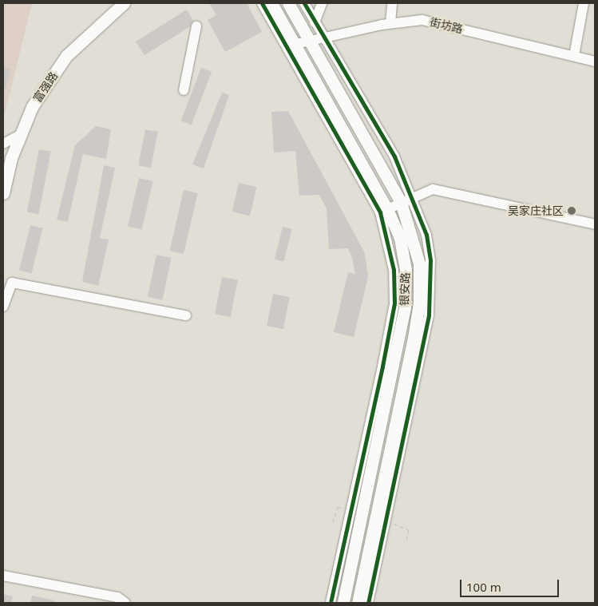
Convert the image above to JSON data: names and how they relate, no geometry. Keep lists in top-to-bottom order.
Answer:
{
  "streets": {
    "main road": ["富强路", "银安路"],
    "street": ["街坊路"]
  },
  "crossings": [
    ["街坊路", "银安路"]
  ],
  "places": ["吴家庄社区"],
  "scale_bar": "100 m"
}
